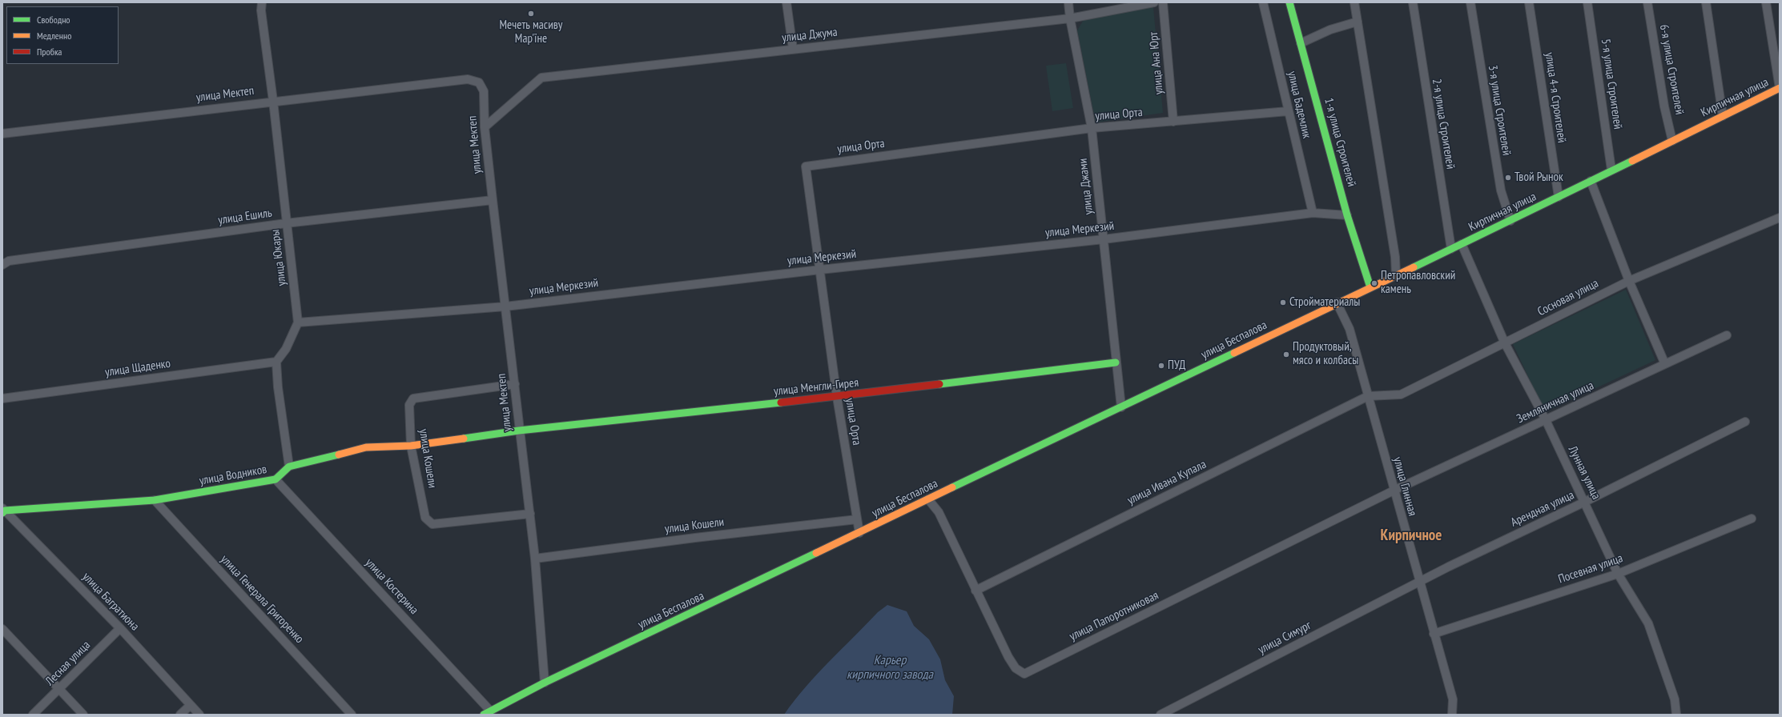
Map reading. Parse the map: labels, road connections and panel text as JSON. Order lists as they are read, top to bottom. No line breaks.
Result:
{"streets":{"main road":["Кирпичная улица","1-я улица Строителей","улица Беспалова","улица Менгли-Гирея","улица Водников"],"street":["улица Джума","улица Ана Юрт","6-я улица Строителей","5-я улица Строителей","улица Мектеп","улица 4-я Строителей","улица Бадемлик","3-я улица Строителей","улица Орта","2-я улица Строителей","улица Джами","улица Ешиль","улица Меркезий","улица Юкары","Сосновая улица","улица Щаденко","Земляничная улица","улица Кошели","Лунная улица","улица Ивана Купала","улица Глинная","Арендная улица","Посевная улица","улица Костерина","улица Генерала Григоренко","улица Багратиона","улица Папоротниковая","улица Симург","Лесная улица"]},"crossings":[["улица Джума","улица Мектеп"],["улица Джума","улица Джами"],["улица Ана Юрт","улица Орта"],["6-я улица Строителей","Кирпичная улица"],["5-я улица Строителей","Кирпичная улица"],["улица Мектеп","улица Ешиль"],["улица Мектеп","улица Меркезий"],["улица Мектеп","улица Юкары"],["улица Мектеп","улица Беспалова"],["улица Мектеп","улица Менгли-Гирея"],["улица Мектеп","улица Кошели"],["улица Мектеп","улица Водников"],["улица 4-я Строителей","Кирпичная улица"],["Кирпичная улица","3-я улица Строителей"],["Кирпичная улица","2-я улица Строителей"],["Кирпичная улица","1-я улица Строителей"],["Кирпичная улица","улица Беспалова"],["Кирпичная улица","Лунная улица"],["Кирпичная улица","улица Глинная"],["улица Бадемлик","улица Орта"],["улица Бадемлик","улица Меркезий"],["улица Орта","улица Джами"],["улица Орта","улица Меркезий"],["улица Орта","улица Беспалова"],["улица Орта","улица Менгли-Гирея"],["улица Орта","улица Кошели"],["1-я улица Строителей","улица Меркезий"],["улица Джами","улица Меркезий"],["улица Джами","улица Беспалова"],["улица Джами","улица Менгли-Гирея"],["улица Ешиль","улица Юкары"],["улица Меркезий","улица Юкары"],["Сосновая улица","Лунная улица"],["Сосновая улица","улица Ивана Купала"],["Сосновая улица","улица Глинная"],["улица Беспалова","улица Глинная"],["улица Беспалова","улица Костерина"],["улица Беспалова","улица Папоротниковая"],["улица Менгли-Гирея","улица Водников"],["Земляничная улица","Лунная улица"],["Земляничная улица","улица Глинная"],["Земляничная улица","улица Папоротниковая"],["улица Кошели","улица Водников"],["Лунная улица","Арендная улица"],["Лунная улица","Посевная улица"],["улица Водников","улица Костерина"],["улица Водников","улица Генерала Григоренко"],["улица Водников","улица Багратиона"],["улица Ивана Купала","улица Глинная"],["улица Ивана Купала","улица Папоротниковая"],["улица Глинная","Арендная улица"],["улица Глинная","Посевная улица"],["улица Глинная","улица Папоротниковая"],["улица Глинная","улица Симург"],["Арендная улица","улица Симург"],["улица Багратиона","Лесная улица"]],"districts":["Кирпичное"],"water":["Карьер кирпичного завода"],"places":["Мечеть масиву Мар'їне","Твой Рынок","Петропавловский камень","Стройматериалы","Продуктовый, мясо и колбасы","ПУД"],"legend":["Свободно","Медленно","Пробка"]}
